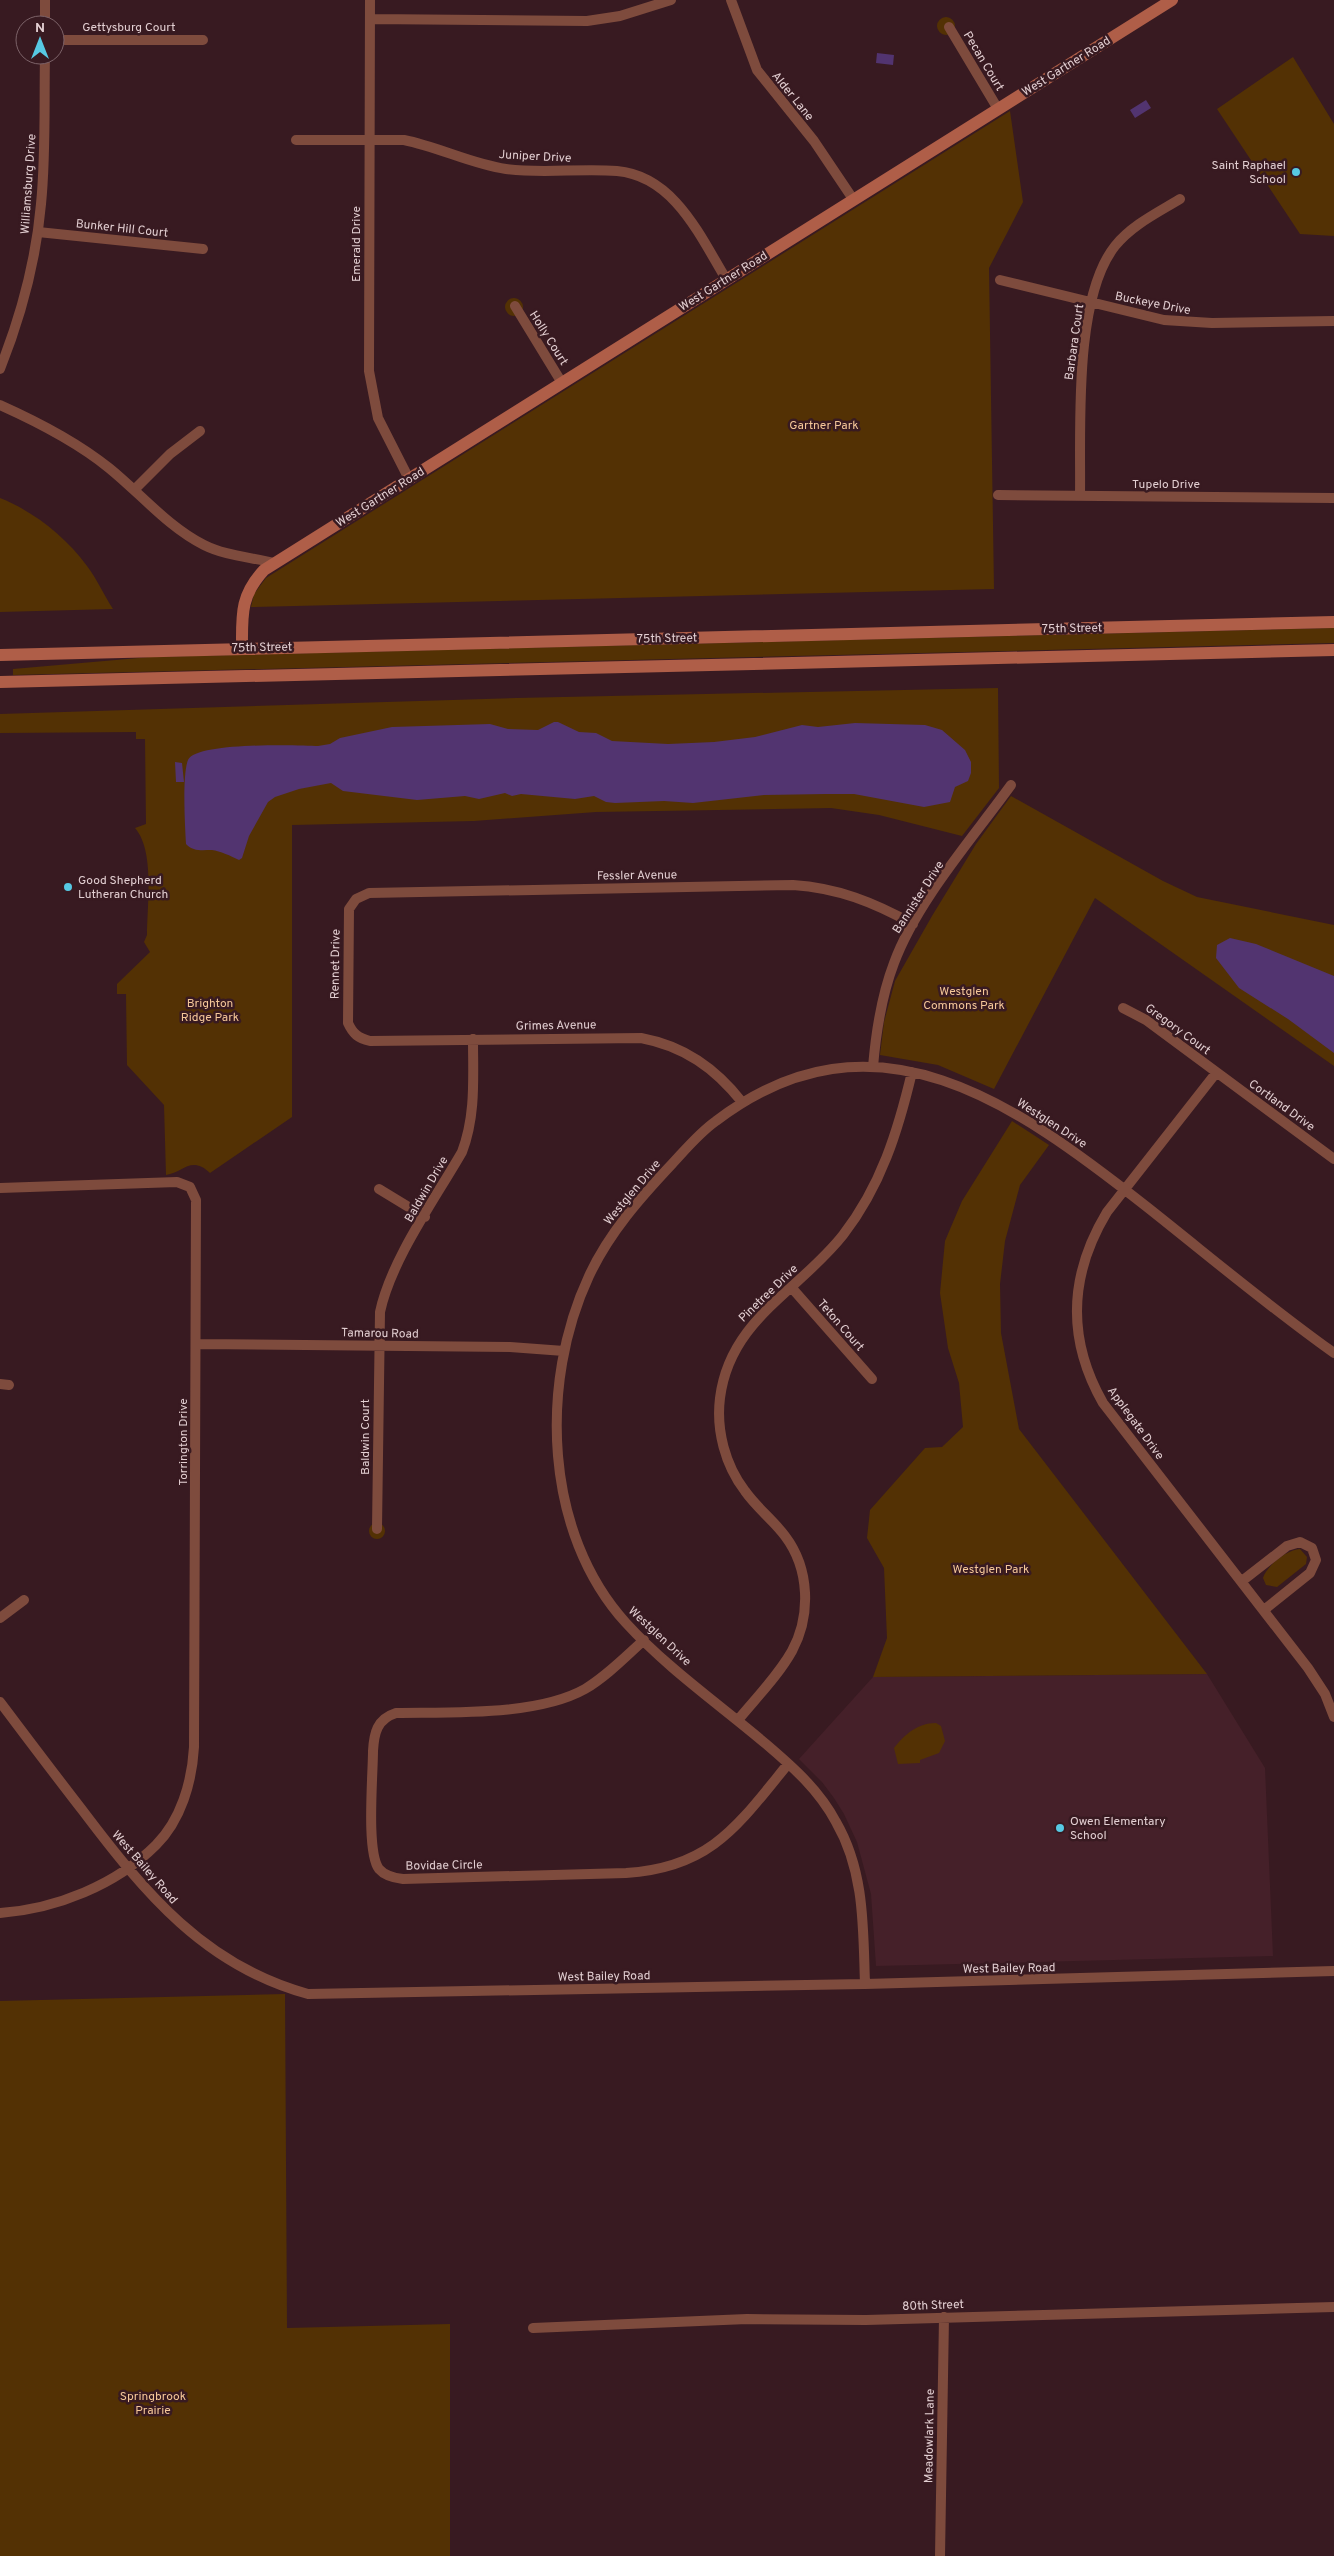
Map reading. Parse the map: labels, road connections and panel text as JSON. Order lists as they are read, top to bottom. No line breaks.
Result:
{"streets":{"main road":["West Gartner Road","75th Street"],"street":["Gettysburg Court","Pecan Court","Alder Lane","Juniper Drive","Williamsburg Drive","Bunker Hill Court","Emerald Drive","Buckeye Drive","Holly Court","Barbara Court","Tupelo Drive","Fessler Avenue","Bannister Drive","Rennet Drive","Grimes Avenue","Gregory Court","Cortland Drive","Westglen Drive","Baldwin Drive","Pinetree Drive","Teton Court","Tamarou Road","Applegate Drive","Baldwin Court","Torrington Drive","Bovidae Circle","West Bailey Road","80th Street","Meadowlark Lane"]},"crossings":[["Pecan Court","West Gartner Road"],["West Gartner Road","Alder Lane"],["West Gartner Road","Juniper Drive"],["West Gartner Road","Emerald Drive"],["West Gartner Road","Holly Court"],["West Gartner Road","75th Street"],["Juniper Drive","Emerald Drive"],["Williamsburg Drive","Bunker Hill Court"],["Buckeye Drive","Barbara Court"],["Barbara Court","Tupelo Drive"],["Fessler Avenue","Bannister Drive"],["Fessler Avenue","Rennet Drive"],["Bannister Drive","Westglen Drive"],["Rennet Drive","Grimes Avenue"],["Grimes Avenue","Westglen Drive"],["Grimes Avenue","Baldwin Drive"],["Gregory Court","Cortland Drive"],["Gregory Court","Applegate Drive"],["Cortland Drive","Applegate Drive"],["Westglen Drive","Pinetree Drive"],["Westglen Drive","Tamarou Road"],["Westglen Drive","Applegate Drive"],["Westglen Drive","Bovidae Circle"],["Westglen Drive","West Bailey Road"],["Baldwin Drive","Tamarou Road"],["Baldwin Drive","Baldwin Court"],["Pinetree Drive","Teton Court"],["Tamarou Road","Baldwin Court"],["Tamarou Road","Torrington Drive"],["Torrington Drive","West Bailey Road"],["80th Street","Meadowlark Lane"]],"parks":["Gartner Park","Westglen Commons Park","Brighton Ridge Park","Westglen Park","Springbrook Prairie"],"places":["Saint Raphael School","Good Shepherd Lutheran Church","Owen Elementary School"],"north":"top"}
